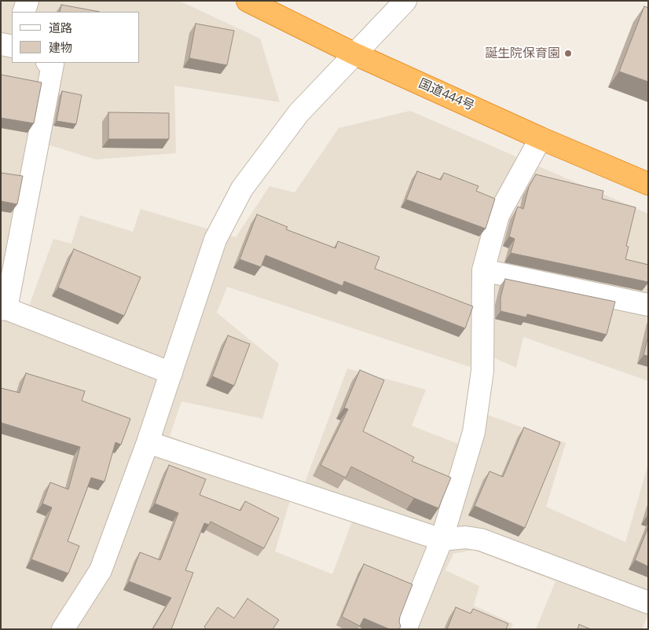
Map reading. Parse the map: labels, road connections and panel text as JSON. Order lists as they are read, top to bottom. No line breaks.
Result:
{"streets":{"highway":["国道444号"]},"places":["誕生院保育園"],"legend":["道路","建物"]}
